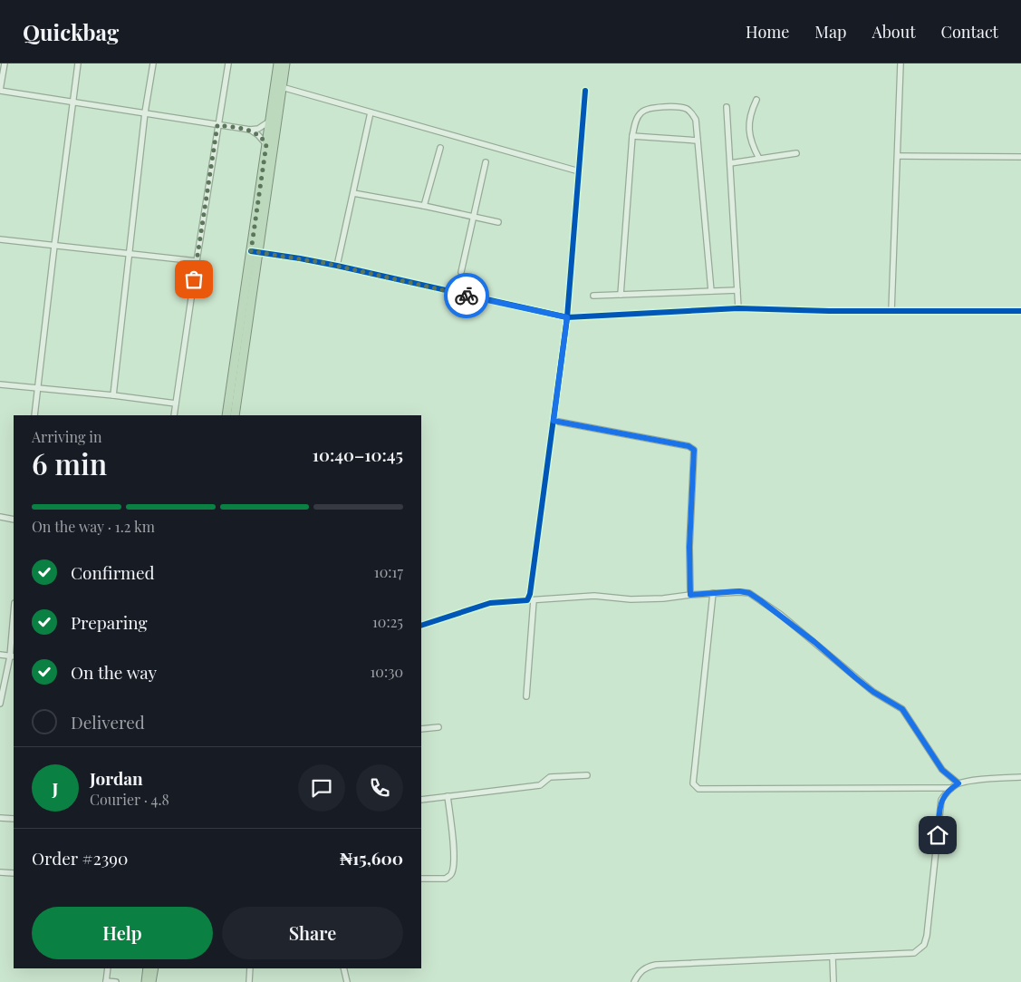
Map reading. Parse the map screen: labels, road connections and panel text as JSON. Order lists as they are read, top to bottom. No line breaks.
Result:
{"page":{"header":"Quickbag","nav":["Home","Map","About","Contact"],"heading":["6 min","Arriving in","10:40–10:45"],"panel":["Jordan","Courier · 4.8","Order #2390","₦15,600"],"bar":"On the way · 1.2 km","list":[["Confirmed","10:17"],["Preparing","10:25"],["On the way","10:30"],"Delivered"],"round":"J","buttons":["Help","Share"]}}
